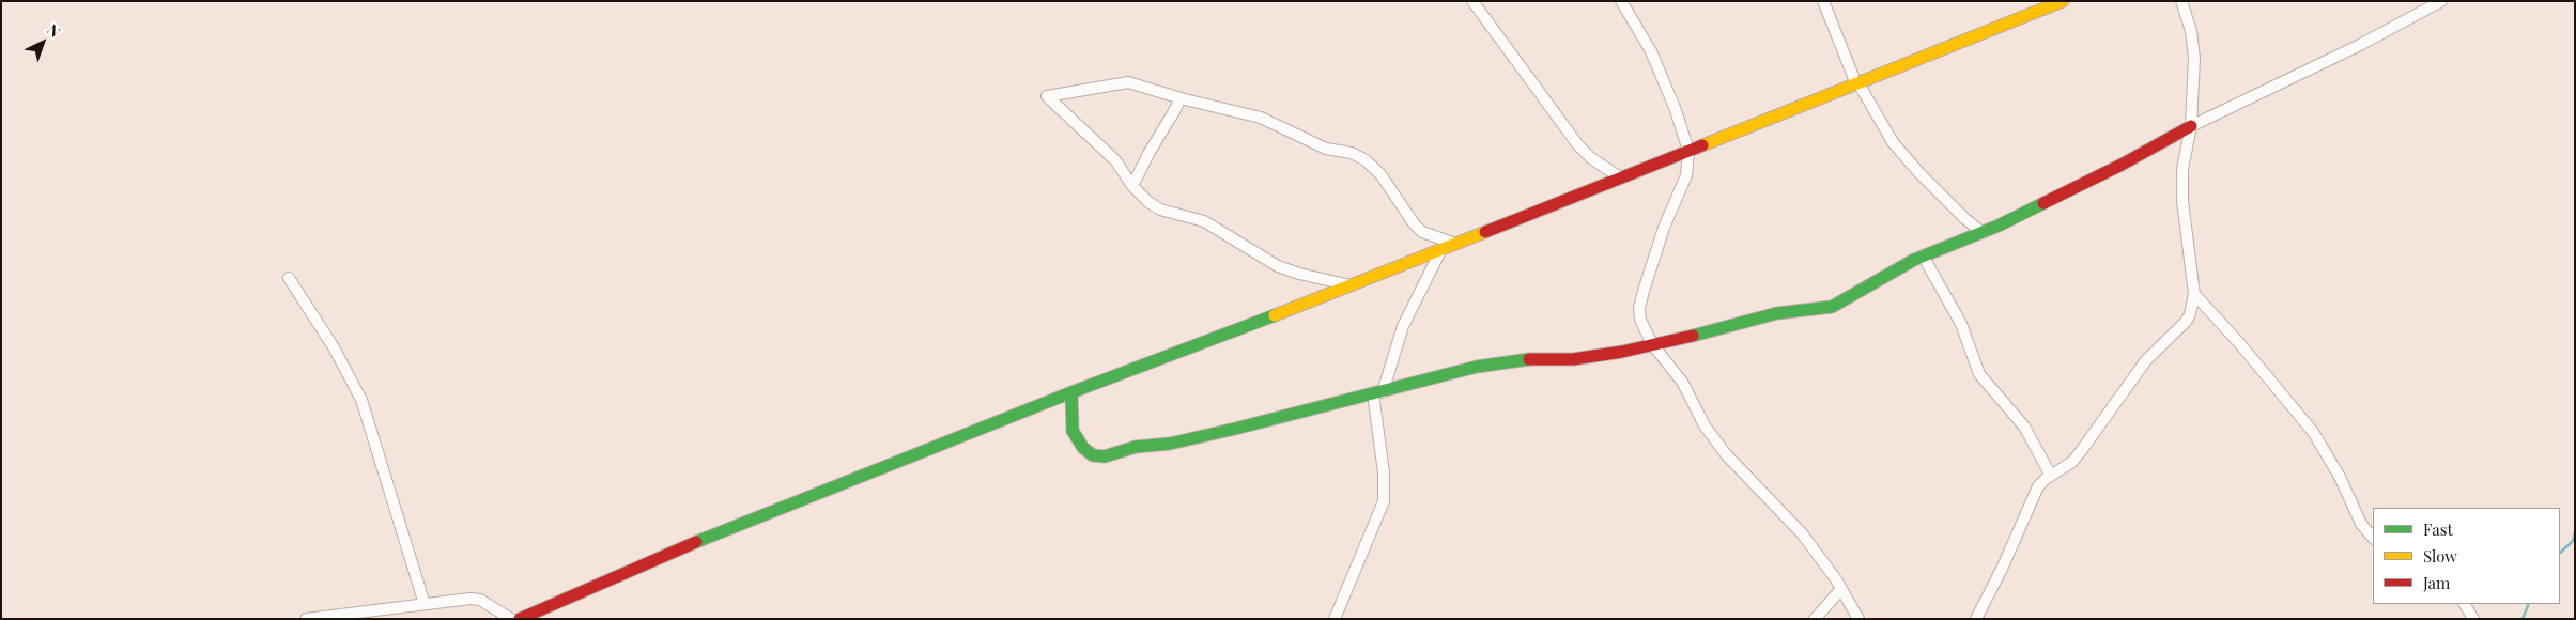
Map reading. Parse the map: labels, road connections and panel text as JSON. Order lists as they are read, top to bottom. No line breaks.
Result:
{"legend":["Fast","Slow","Jam"],"north":"top right"}
